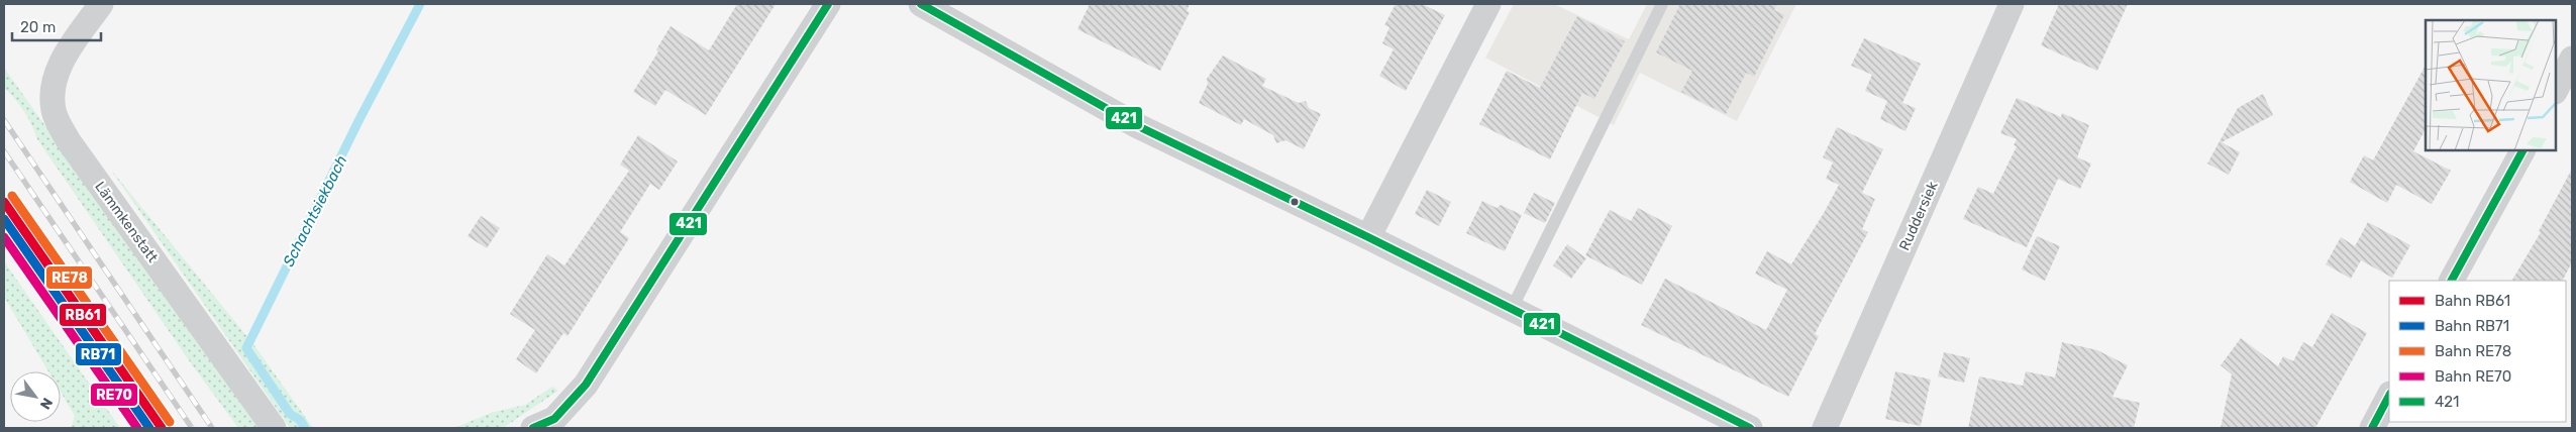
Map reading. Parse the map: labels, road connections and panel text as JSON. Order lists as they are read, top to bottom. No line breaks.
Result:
{"streets":{"street":["Ruddersiek","Lämmkenstatt"]},"water":["Schachtsiekbach"],"lines":["transit line 421","rail line RE78","rail line RB61","rail line RB71","rail line RE70"],"legend":["Bahn RB61","Bahn RB71","Bahn RE78","Bahn RE70","421"],"scale_bar":"20 m","north":"bottom right"}
